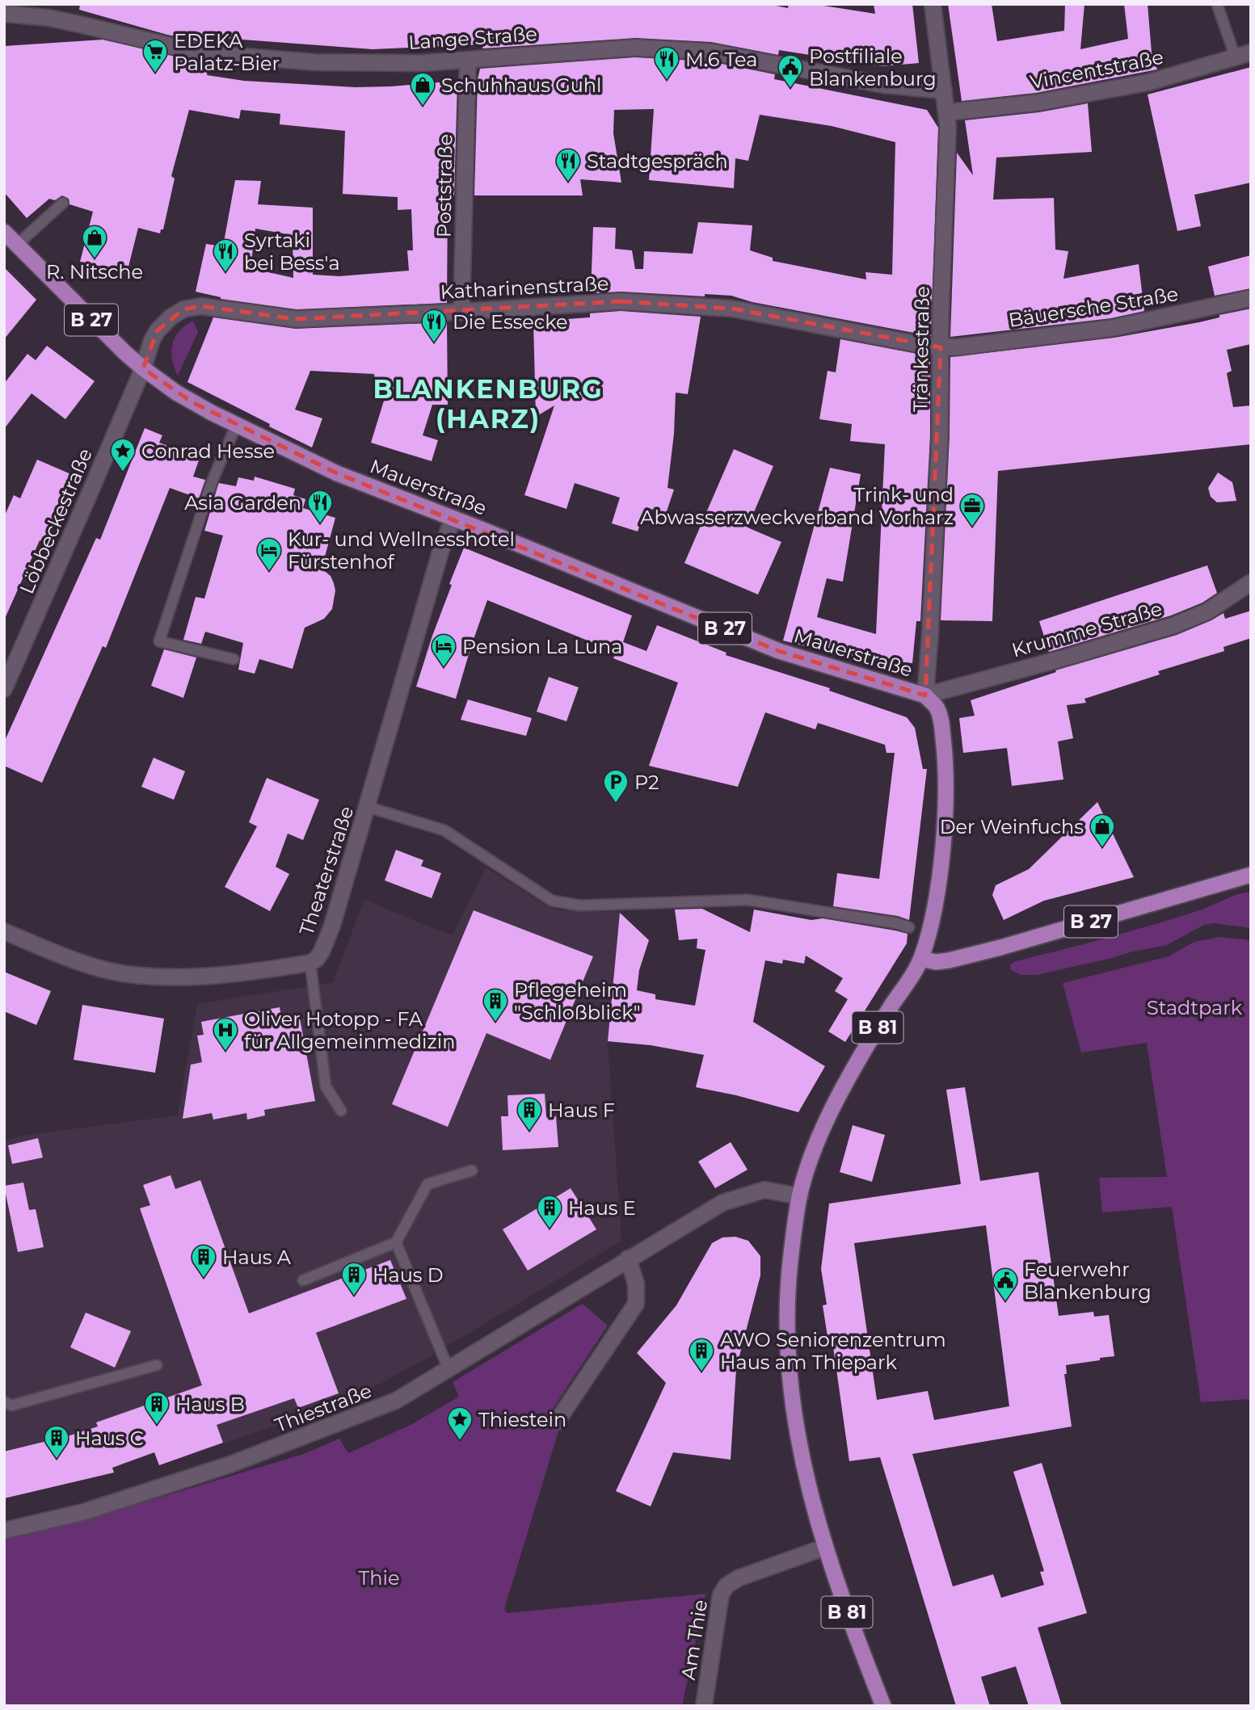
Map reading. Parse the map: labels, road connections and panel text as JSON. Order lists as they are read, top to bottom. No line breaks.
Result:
{"streets":{"main road":["B 27","Mauerstraße","B 81"],"street":["Lange Straße","Vincentstraße","Poststraße","Katharinenstraße","Bäuersche Straße","Tränkestraße","Löbbeckestraße","Krumme Straße","Theaterstraße","Thiestraße","Am Thie"]},"crossings":[["Lange Straße","Poststraße"],["Lange Straße","Tränkestraße"],["Vincentstraße","Tränkestraße"],["Poststraße","Katharinenstraße"],["Katharinenstraße","Bäuersche Straße"],["Katharinenstraße","Tränkestraße"],["Katharinenstraße","Mauerstraße"],["Katharinenstraße","Löbbeckestraße"],["Bäuersche Straße","Tränkestraße"],["B 27","B 81"],["Tränkestraße","Mauerstraße"],["Tränkestraße","Krumme Straße"],["Mauerstraße","Löbbeckestraße"],["Mauerstraße","Krumme Straße"],["Mauerstraße","Theaterstraße"],["B 81","Thiestraße"],["B 81","Am Thie"]],"districts":["BLANKENBURG (HARZ)"],"parks":["Stadtpark","Thie"],"places":{"supermarket":["EDEKA Palatz-Bier"],"restaurant":["M.6 Tea","Stadtgespräch","Syrtaki bei Bess'a","Die Essecke","Asia Garden"],"public building":["Postfiliale Blankenburg","Feuerwehr Blankenburg"],"shop":["Schuhhaus Guhl","R. Nitsche","Der Weinfuchs"],"place":["Conrad Hesse","Thiestein"],"office":["Trink- und Abwasserzweckverband Vorharz"],"hotel":["Kur- und Wellnesshotel Fürstenhof","Pension La Luna"],"parking":["P2"],"building":["Pflegeheim \"Schloßblick\"","Haus F","Haus E","Haus A","Haus D","AWO Seniorenzentrum Haus am Thiepark","Haus B","Haus C"],"hospital":["Oliver Hotopp - FA für Allgemeinmedizin"]}}
